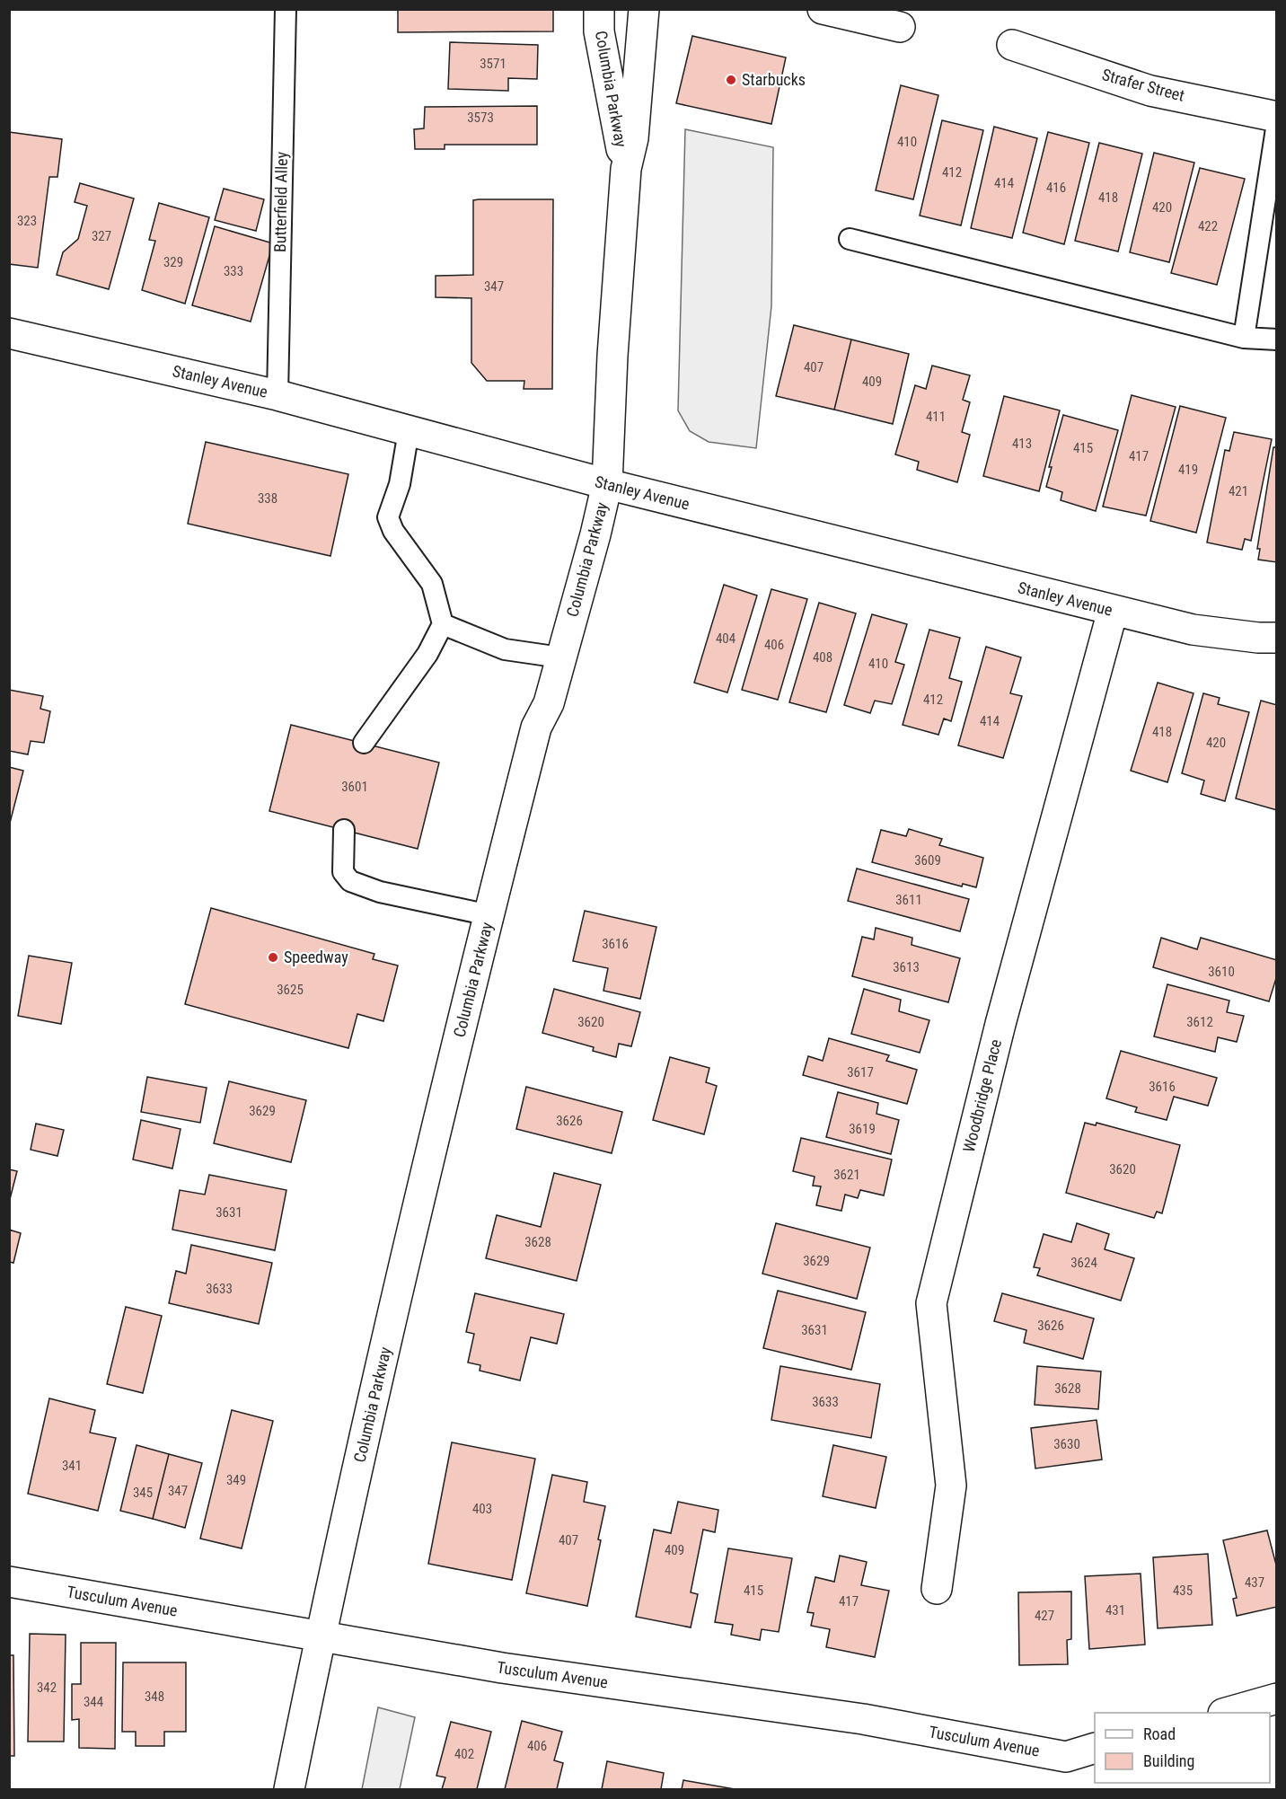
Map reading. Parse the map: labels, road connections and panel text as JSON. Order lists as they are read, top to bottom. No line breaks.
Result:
{"streets":{"main road":["Strafer Street","Columbia Parkway","Stanley Avenue","Woodbridge Place","Tusculum Avenue"],"lane":["Butterfield Alley"]},"crossings":[["Columbia Parkway","Stanley Avenue"],["Columbia Parkway","Tusculum Avenue"],["Butterfield Alley","Stanley Avenue"],["Stanley Avenue","Woodbridge Place"]],"places":["Starbucks","Speedway"],"house_numbers":["3571","3573","410","412","414","416","418","420","323","422","327","329","333","347","407","409","411","413","415","417","419","421","338","404","406","408","410","412","414","418","420","3601","3609","3611","3616","3613","3610","3625","3620","3612","3617","3616","3629","3626","3619","3620","3621","3631","3628","3629","3624","3633","3626","3631","3628","3633","3630","341","349","347","345","403","407","409","437","415","435","417","431","427","342","348","344","406","402"],"legend":["Road","Building"]}
